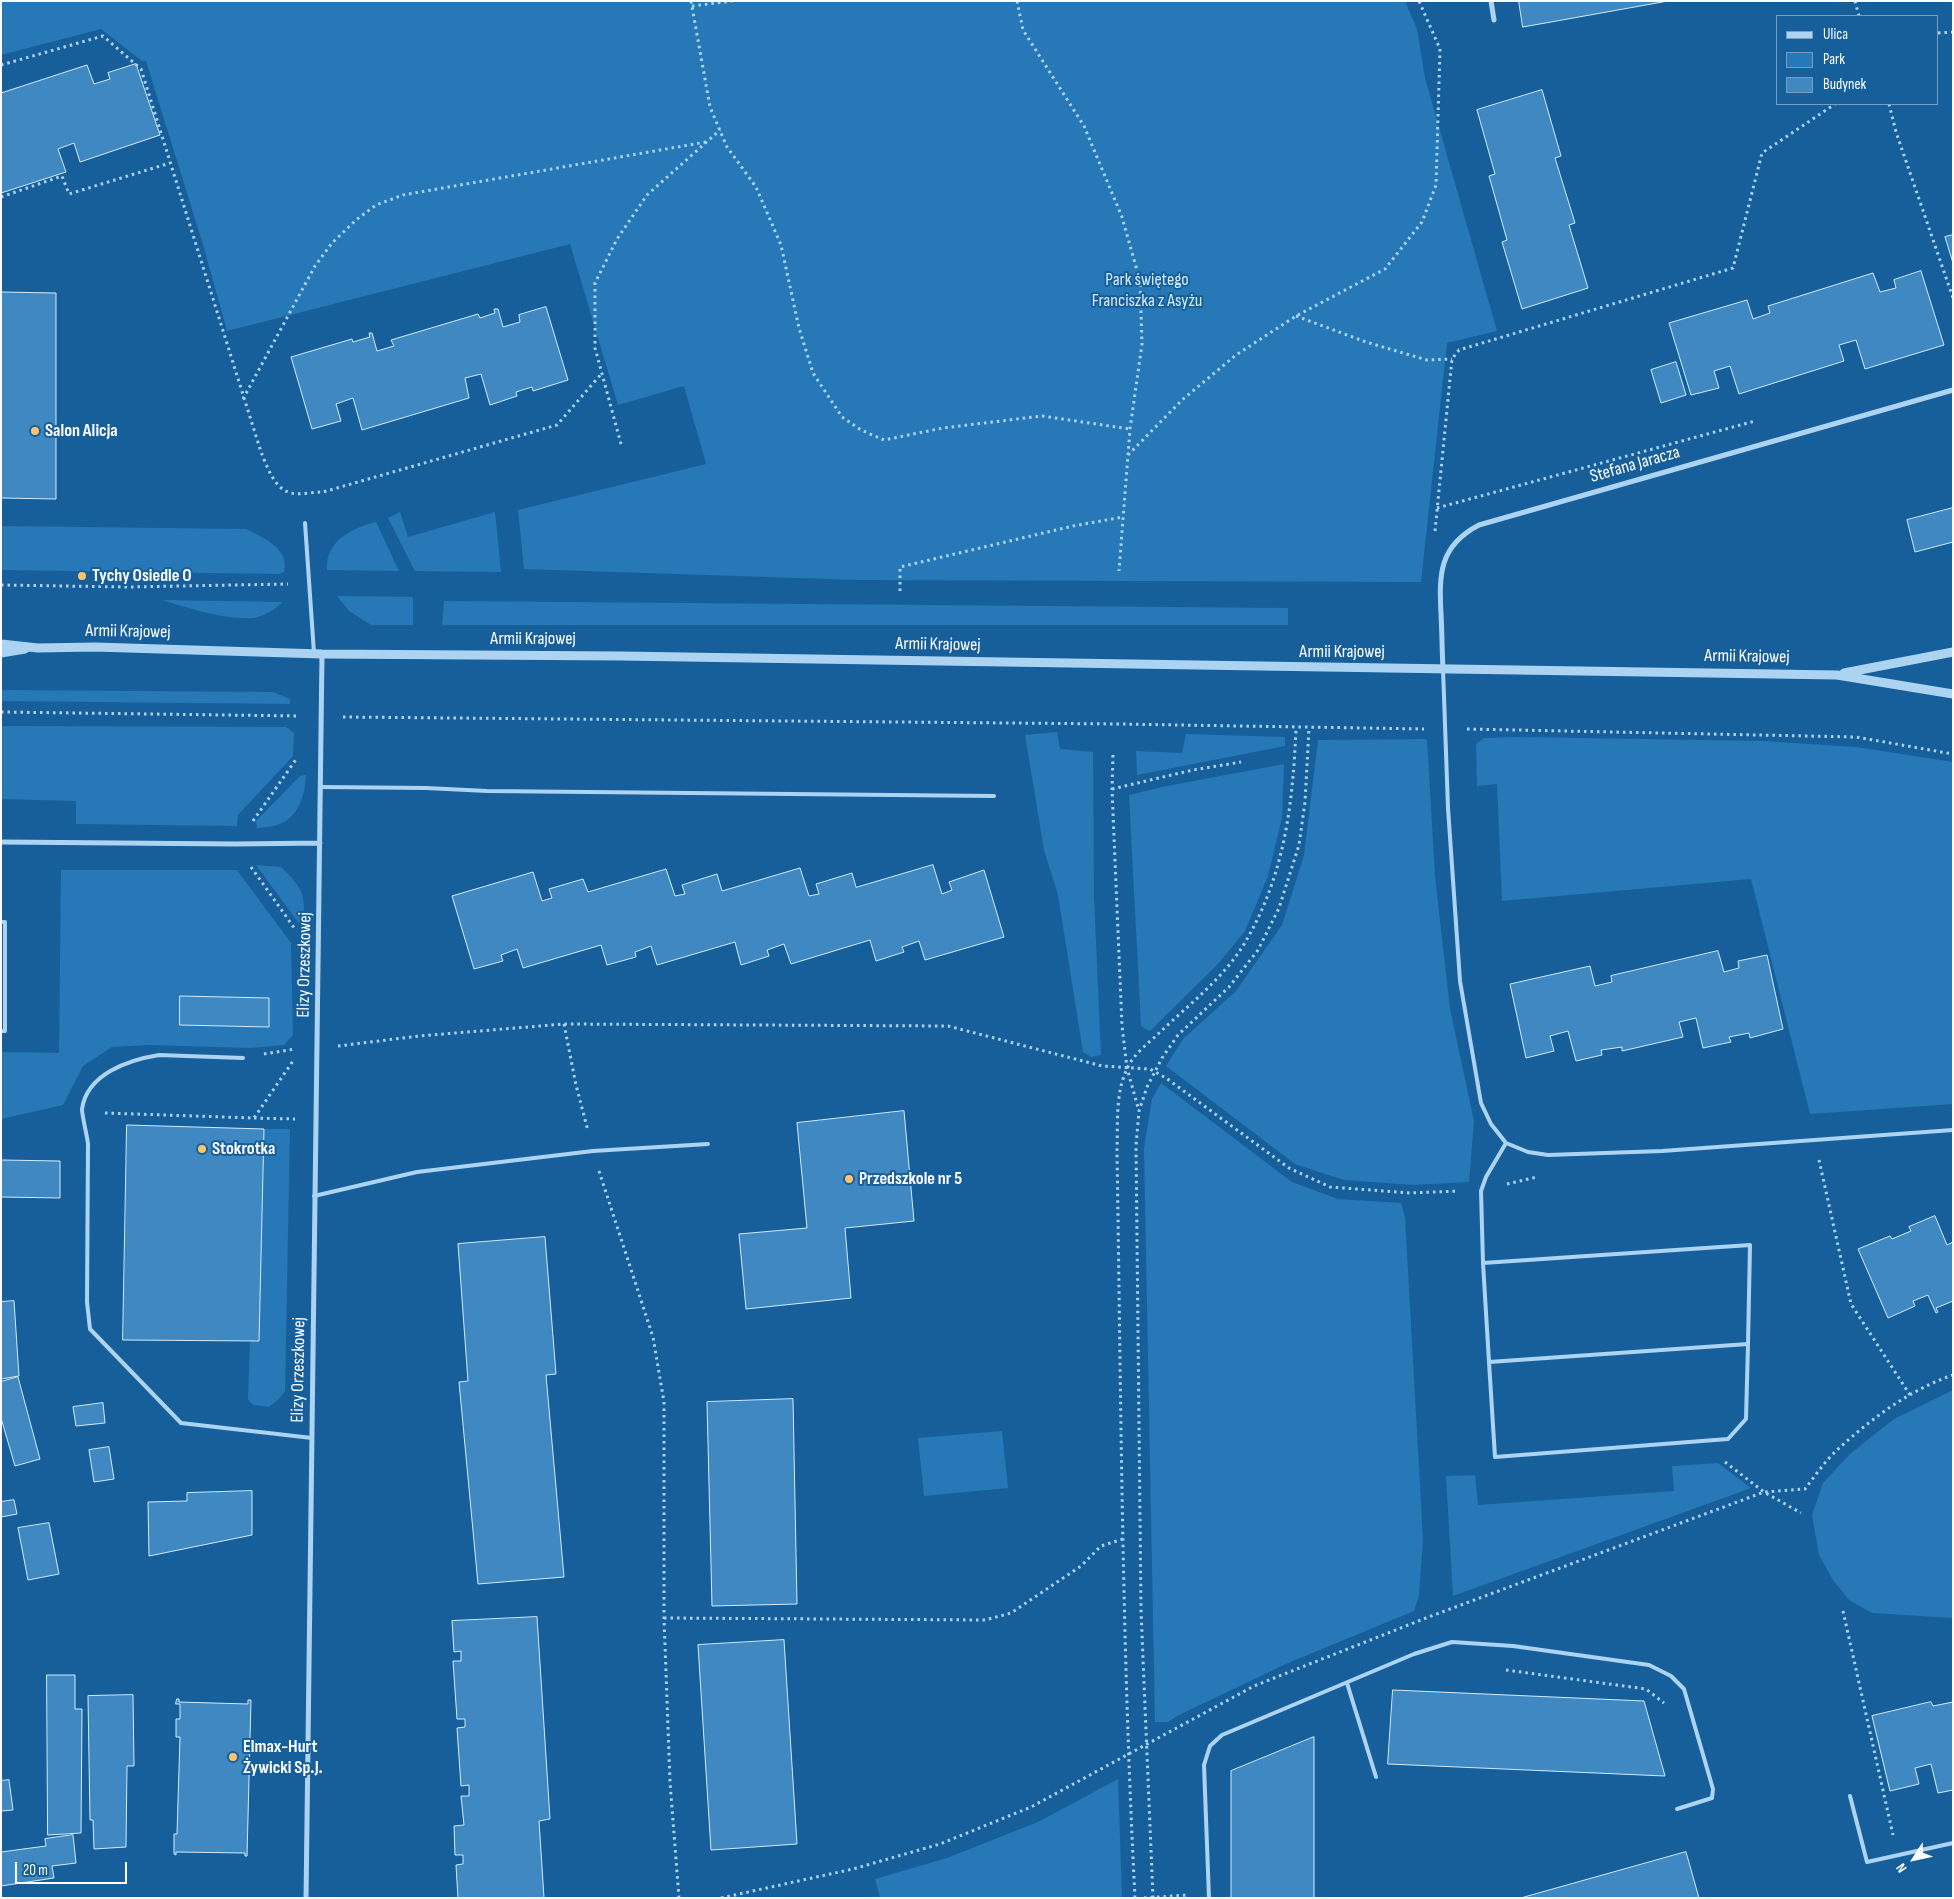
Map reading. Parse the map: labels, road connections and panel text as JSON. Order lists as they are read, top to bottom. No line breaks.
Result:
{"streets":{"street":["Stefana Jaracza","Armii Krajowej","Elizy Orzeszkowej"]},"crossings":[["Stefana Jaracza","Armii Krajowej"],["Armii Krajowej","Elizy Orzeszkowej"]],"parks":["Park świętego Franciszka z Asyżu"],"places":["Salon Alicja","Tychy Osiedle O","Stokrotka","Przedszkole nr 5","Elmax-Hurt Żywicki Sp.J."],"legend":["Ulica","Park","Budynek"],"scale_bar":"20 m","north":"bottom left"}
